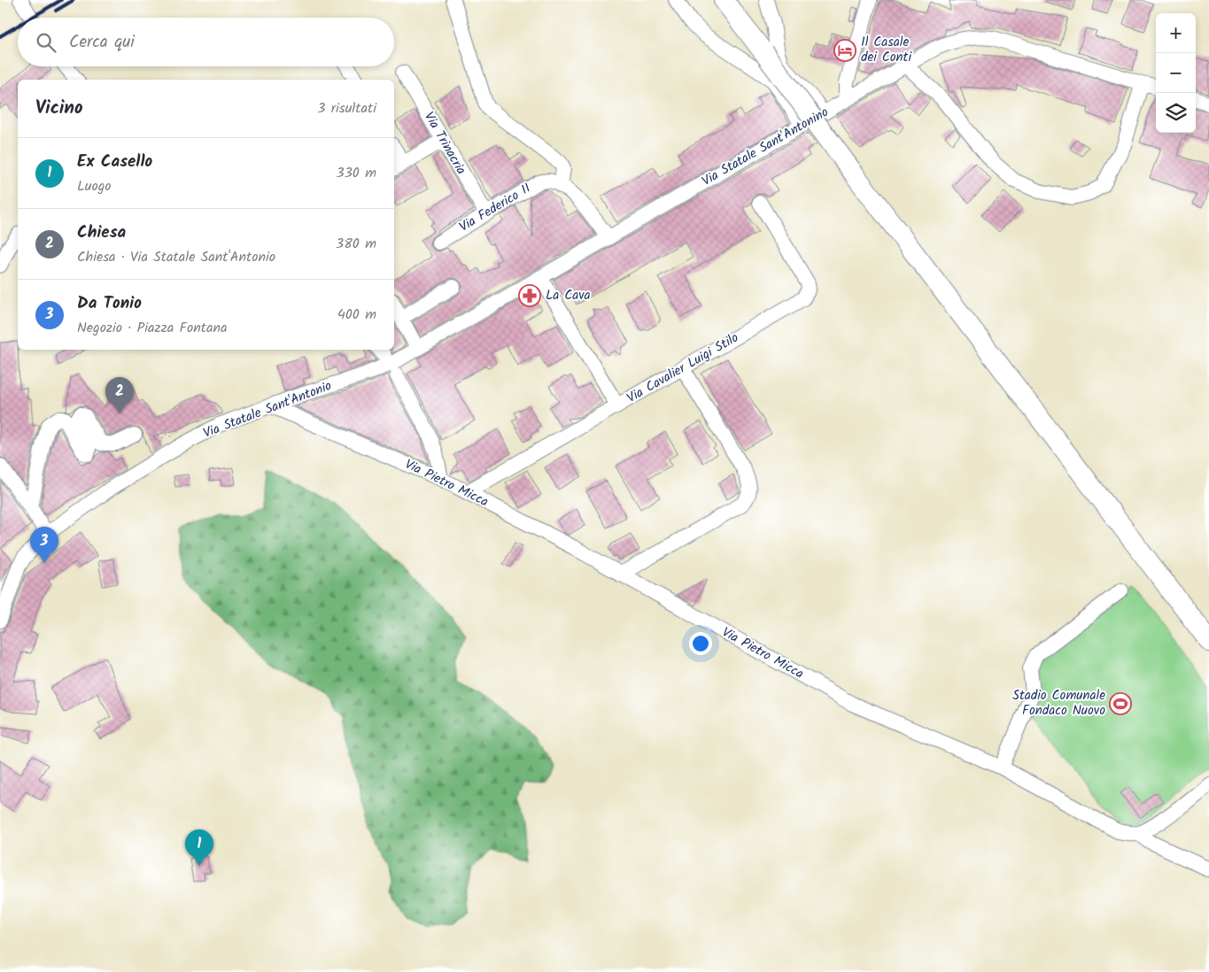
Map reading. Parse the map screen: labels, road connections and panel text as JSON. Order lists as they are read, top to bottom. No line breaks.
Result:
{"streets":{"street":["Via Trinacria","Via Statale Sant'Antonino","Via Federico II","Via Cavalier Luigi Stilo","Via Statale Sant'Antonio","Via Pietro Micca"]},"crossings":[["Via Trinacria","Via Federico II"],["Via Statale Sant'Antonino","Via Federico II"],["Via Statale Sant'Antonino","Via Statale Sant'Antonio"],["Via Cavalier Luigi Stilo","Via Pietro Micca"],["Via Statale Sant'Antonio","Via Pietro Micca"]],"places":{"hotel":["Il Casale dei Conti"],"pharmacy":["La Cava"],"sports":["Stadio Comunale Fondaco Nuovo"]},"page":{"map_buttons":["+","−"],"search":"Cerca qui","heading":["Vicino","3 risultati"],"list":[{"mark":"1","name":"Ex Casello","note":"Luogo","value":"330 m"},{"mark":"2","name":"Chiesa","note":"Chiesa · Via Statale Sant'Antonio","value":"380 m"},{"mark":"3","name":"Da Tonio","note":"Negozio · Piazza Fontana","value":"400 m"}],"pins":["2","3","1"]}}
